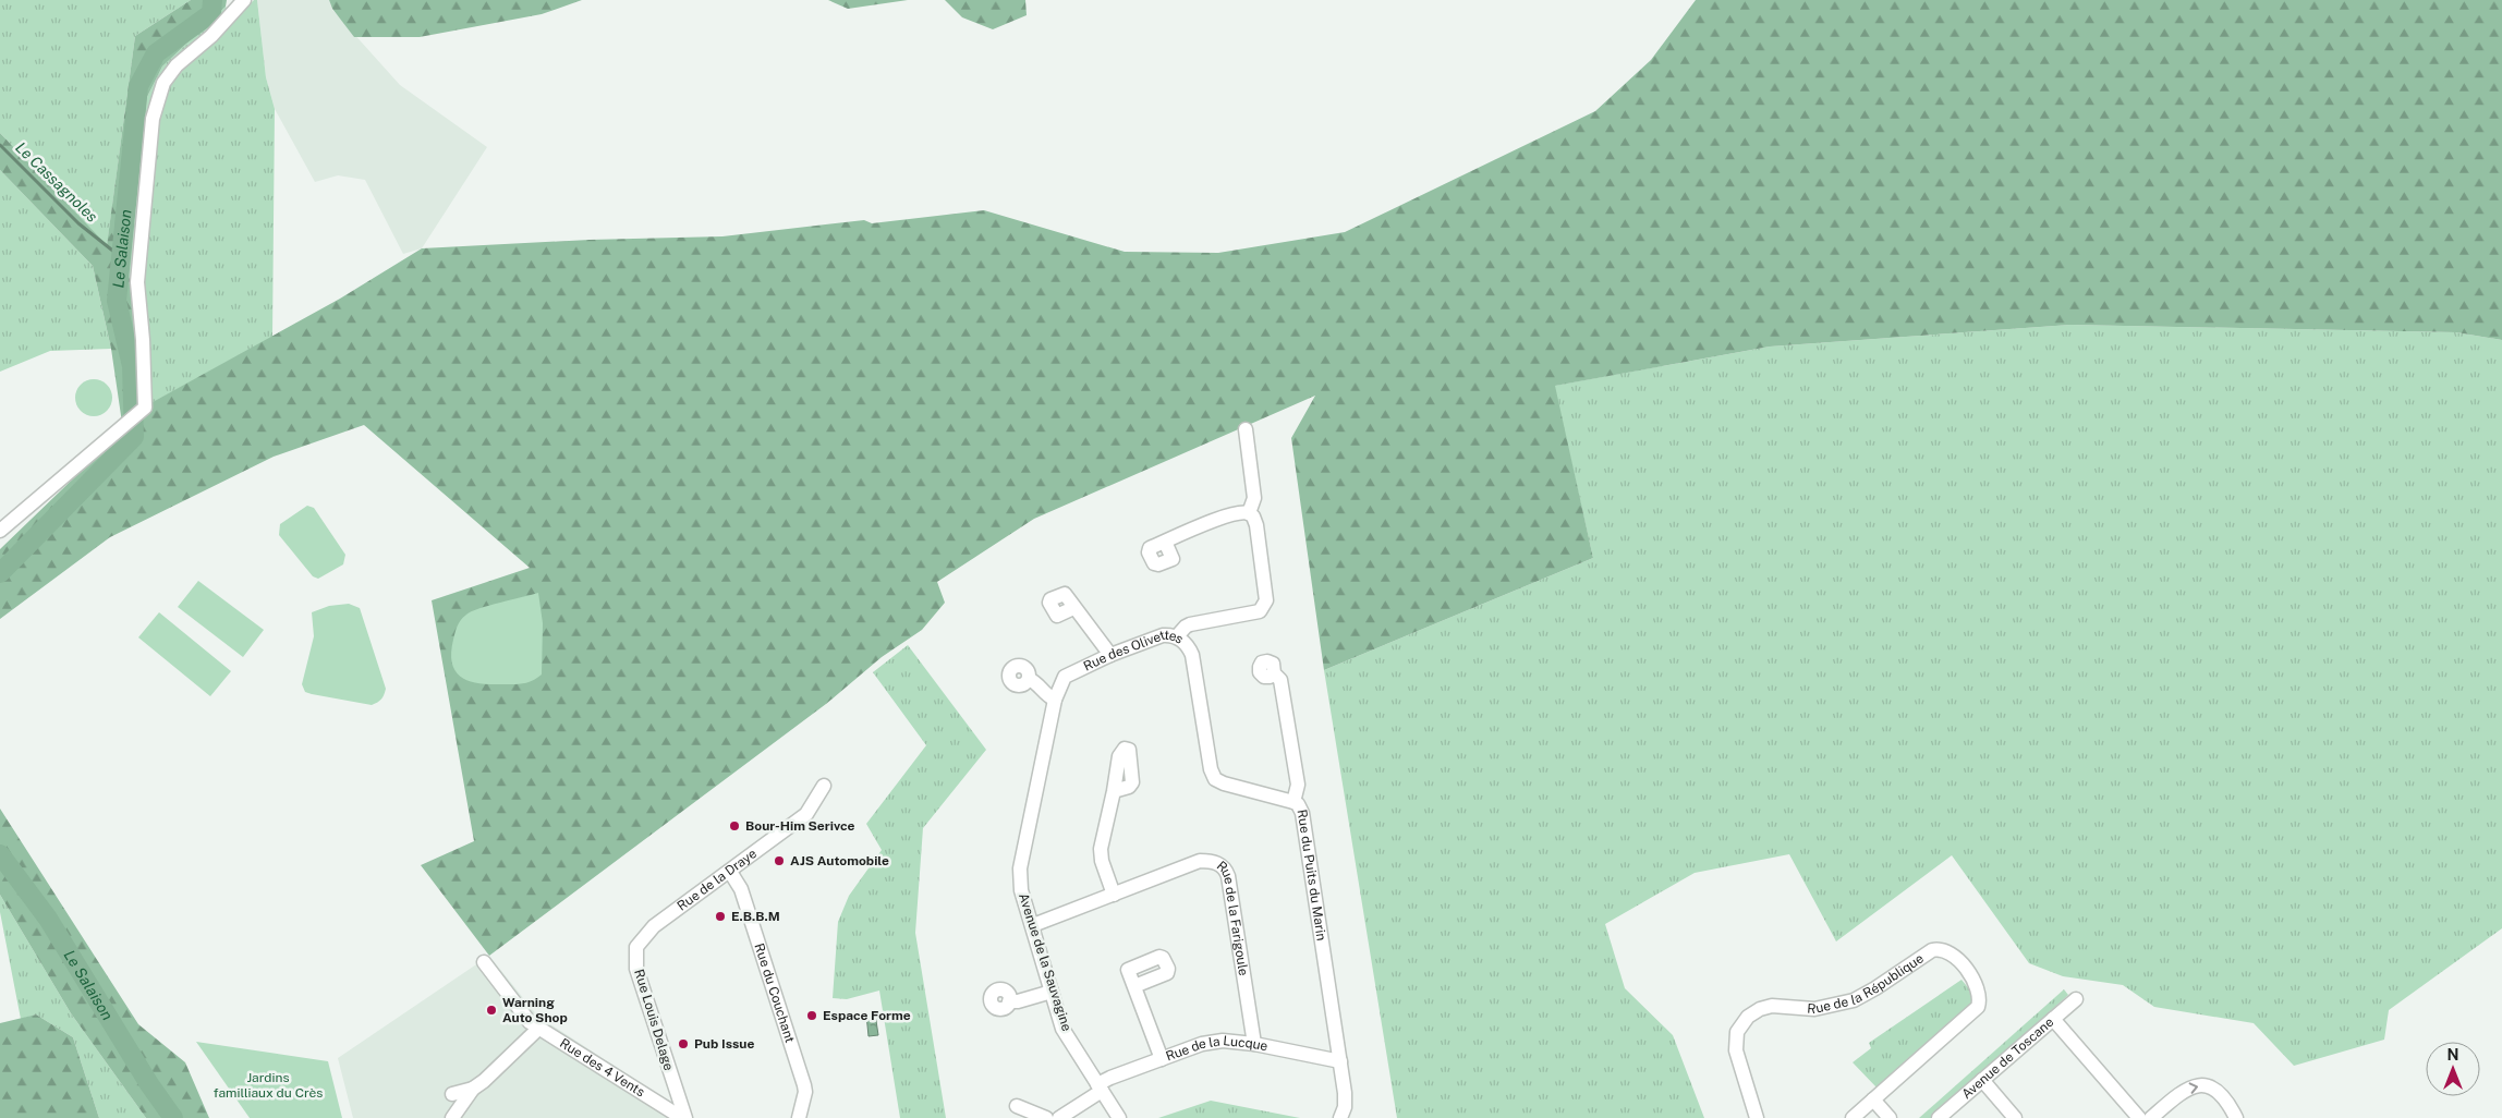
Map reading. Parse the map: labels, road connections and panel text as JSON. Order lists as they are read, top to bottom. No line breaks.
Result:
{"streets":{"street":["Rue des Olivettes","Rue du Puits du Marin","Rue de la Draye","Rue de la Farigoule","Avenue de la Sauvagine","Rue de la République","Rue du Couchant","Rue Louis Delage","Rue de la Lucque","Avenue de Toscane","Rue des 4 Vents"]},"crossings":[["Rue des Olivettes","Rue du Puits du Marin"],["Rue des Olivettes","Avenue de la Sauvagine"],["Rue du Puits du Marin","Rue de la Lucque"],["Rue de la Draye","Rue du Couchant"],["Rue de la Draye","Rue Louis Delage"],["Rue de la Farigoule","Avenue de la Sauvagine"],["Rue de la Farigoule","Rue de la Lucque"],["Avenue de la Sauvagine","Rue de la Lucque"],["Rue Louis Delage","Rue des 4 Vents"]],"water":["Le Cassagnoles","Le Salaison"],"parks":["Jardins familliaux du Crès"],"places":["Bour-Him Serivce","AJS Automobile","E.B.B.M","Warning Auto Shop","Espace Forme","Pub Issue"],"north":"top"}
